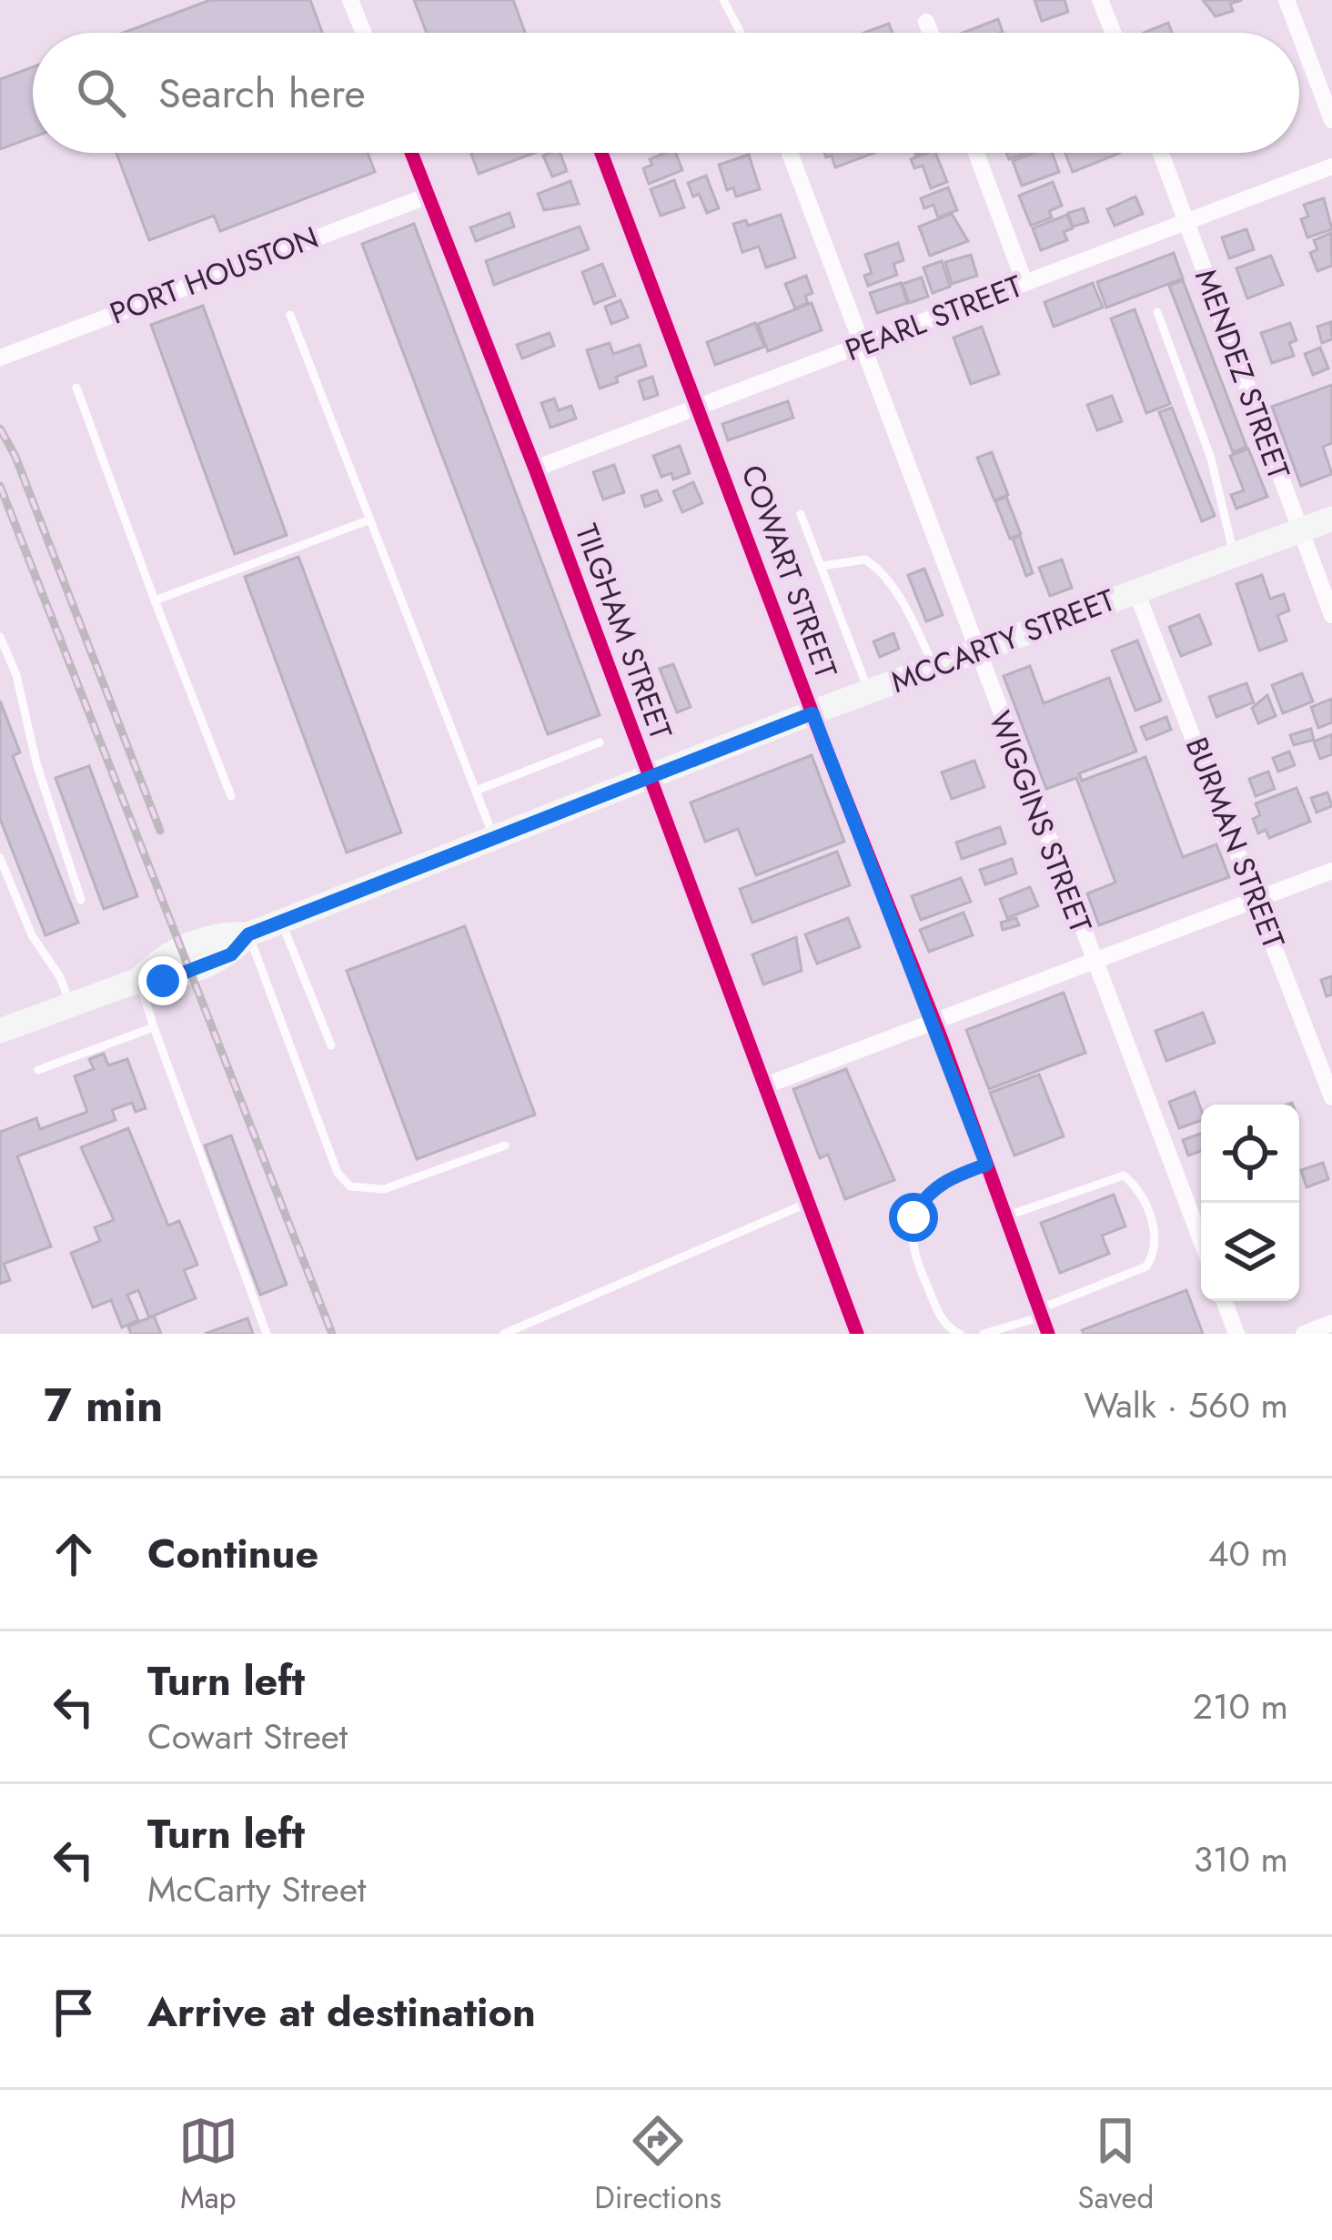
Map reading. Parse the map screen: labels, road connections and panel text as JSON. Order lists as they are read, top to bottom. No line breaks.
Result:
{"streets":{"main road":["MCCARTY STREET"],"street":["PORT HOUSTON","PEARL STREET","MENDEZ STREET","COWART STREET","TILGHAM STREET","WIGGINS STREET","BURMAN STREET"]},"crossings":[["PORT HOUSTON","TILGHAM STREET"],["PEARL STREET","MENDEZ STREET"],["PEARL STREET","COWART STREET"],["PEARL STREET","TILGHAM STREET"],["PEARL STREET","WIGGINS STREET"],["MENDEZ STREET","MCCARTY STREET"],["COWART STREET","MCCARTY STREET"],["TILGHAM STREET","MCCARTY STREET"],["MCCARTY STREET","WIGGINS STREET"],["MCCARTY STREET","BURMAN STREET"]],"page":{"search":"Search here","heading":["7 min","Walk · 560 m"],"list":[["Continue","40 m"],["Turn left","Cowart Street","210 m"],["Turn left","McCarty Street","310 m"],"Arrive at destination"],"nav":["Map","Directions","Saved"]}}
